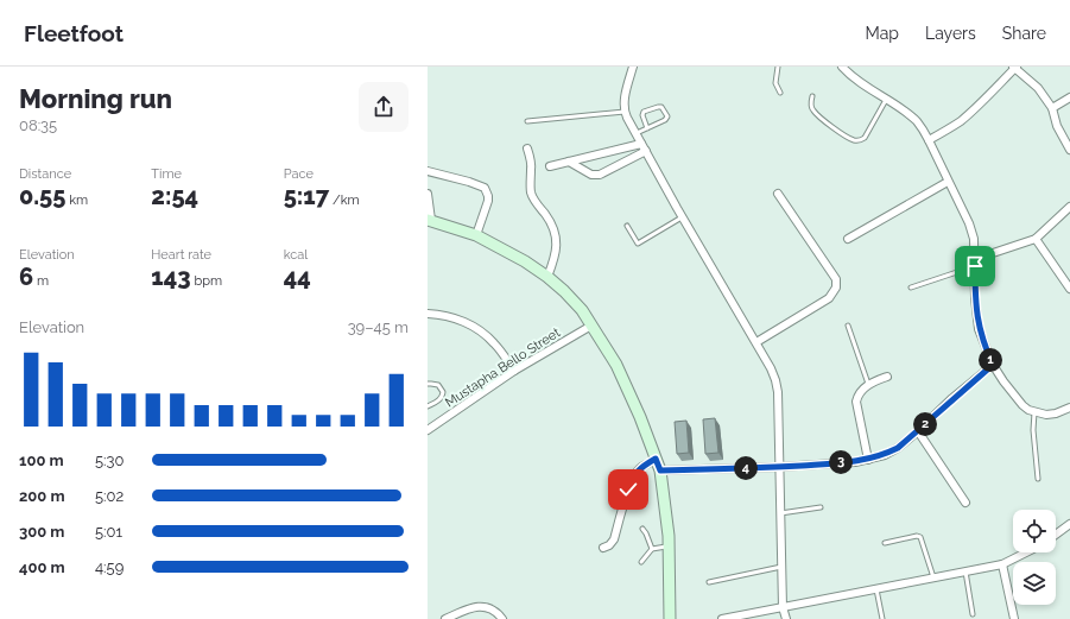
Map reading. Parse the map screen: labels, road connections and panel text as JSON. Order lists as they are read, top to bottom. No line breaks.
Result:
{"streets":{"street":["Mustapha Bello Street"]},"page":{"header":"Fleetfoot","nav":["Map","Layers","Share"],"heading":["Morning run","08:35"],"stats":[["Distance","0.55 km"],["Time","2:54"],["Pace","5:17 /km"],["Elevation","6 m"],["Heart rate","143 bpm"],["kcal","44"]],"chart":["Elevation","39–45 m"],"pins":["1","2","3","4"],"list":[{"name":"100 m","note":"5:30"},{"name":"200 m","note":"5:02"},{"name":"300 m","note":"5:01"},{"name":"400 m","note":"4:59"}]}}
